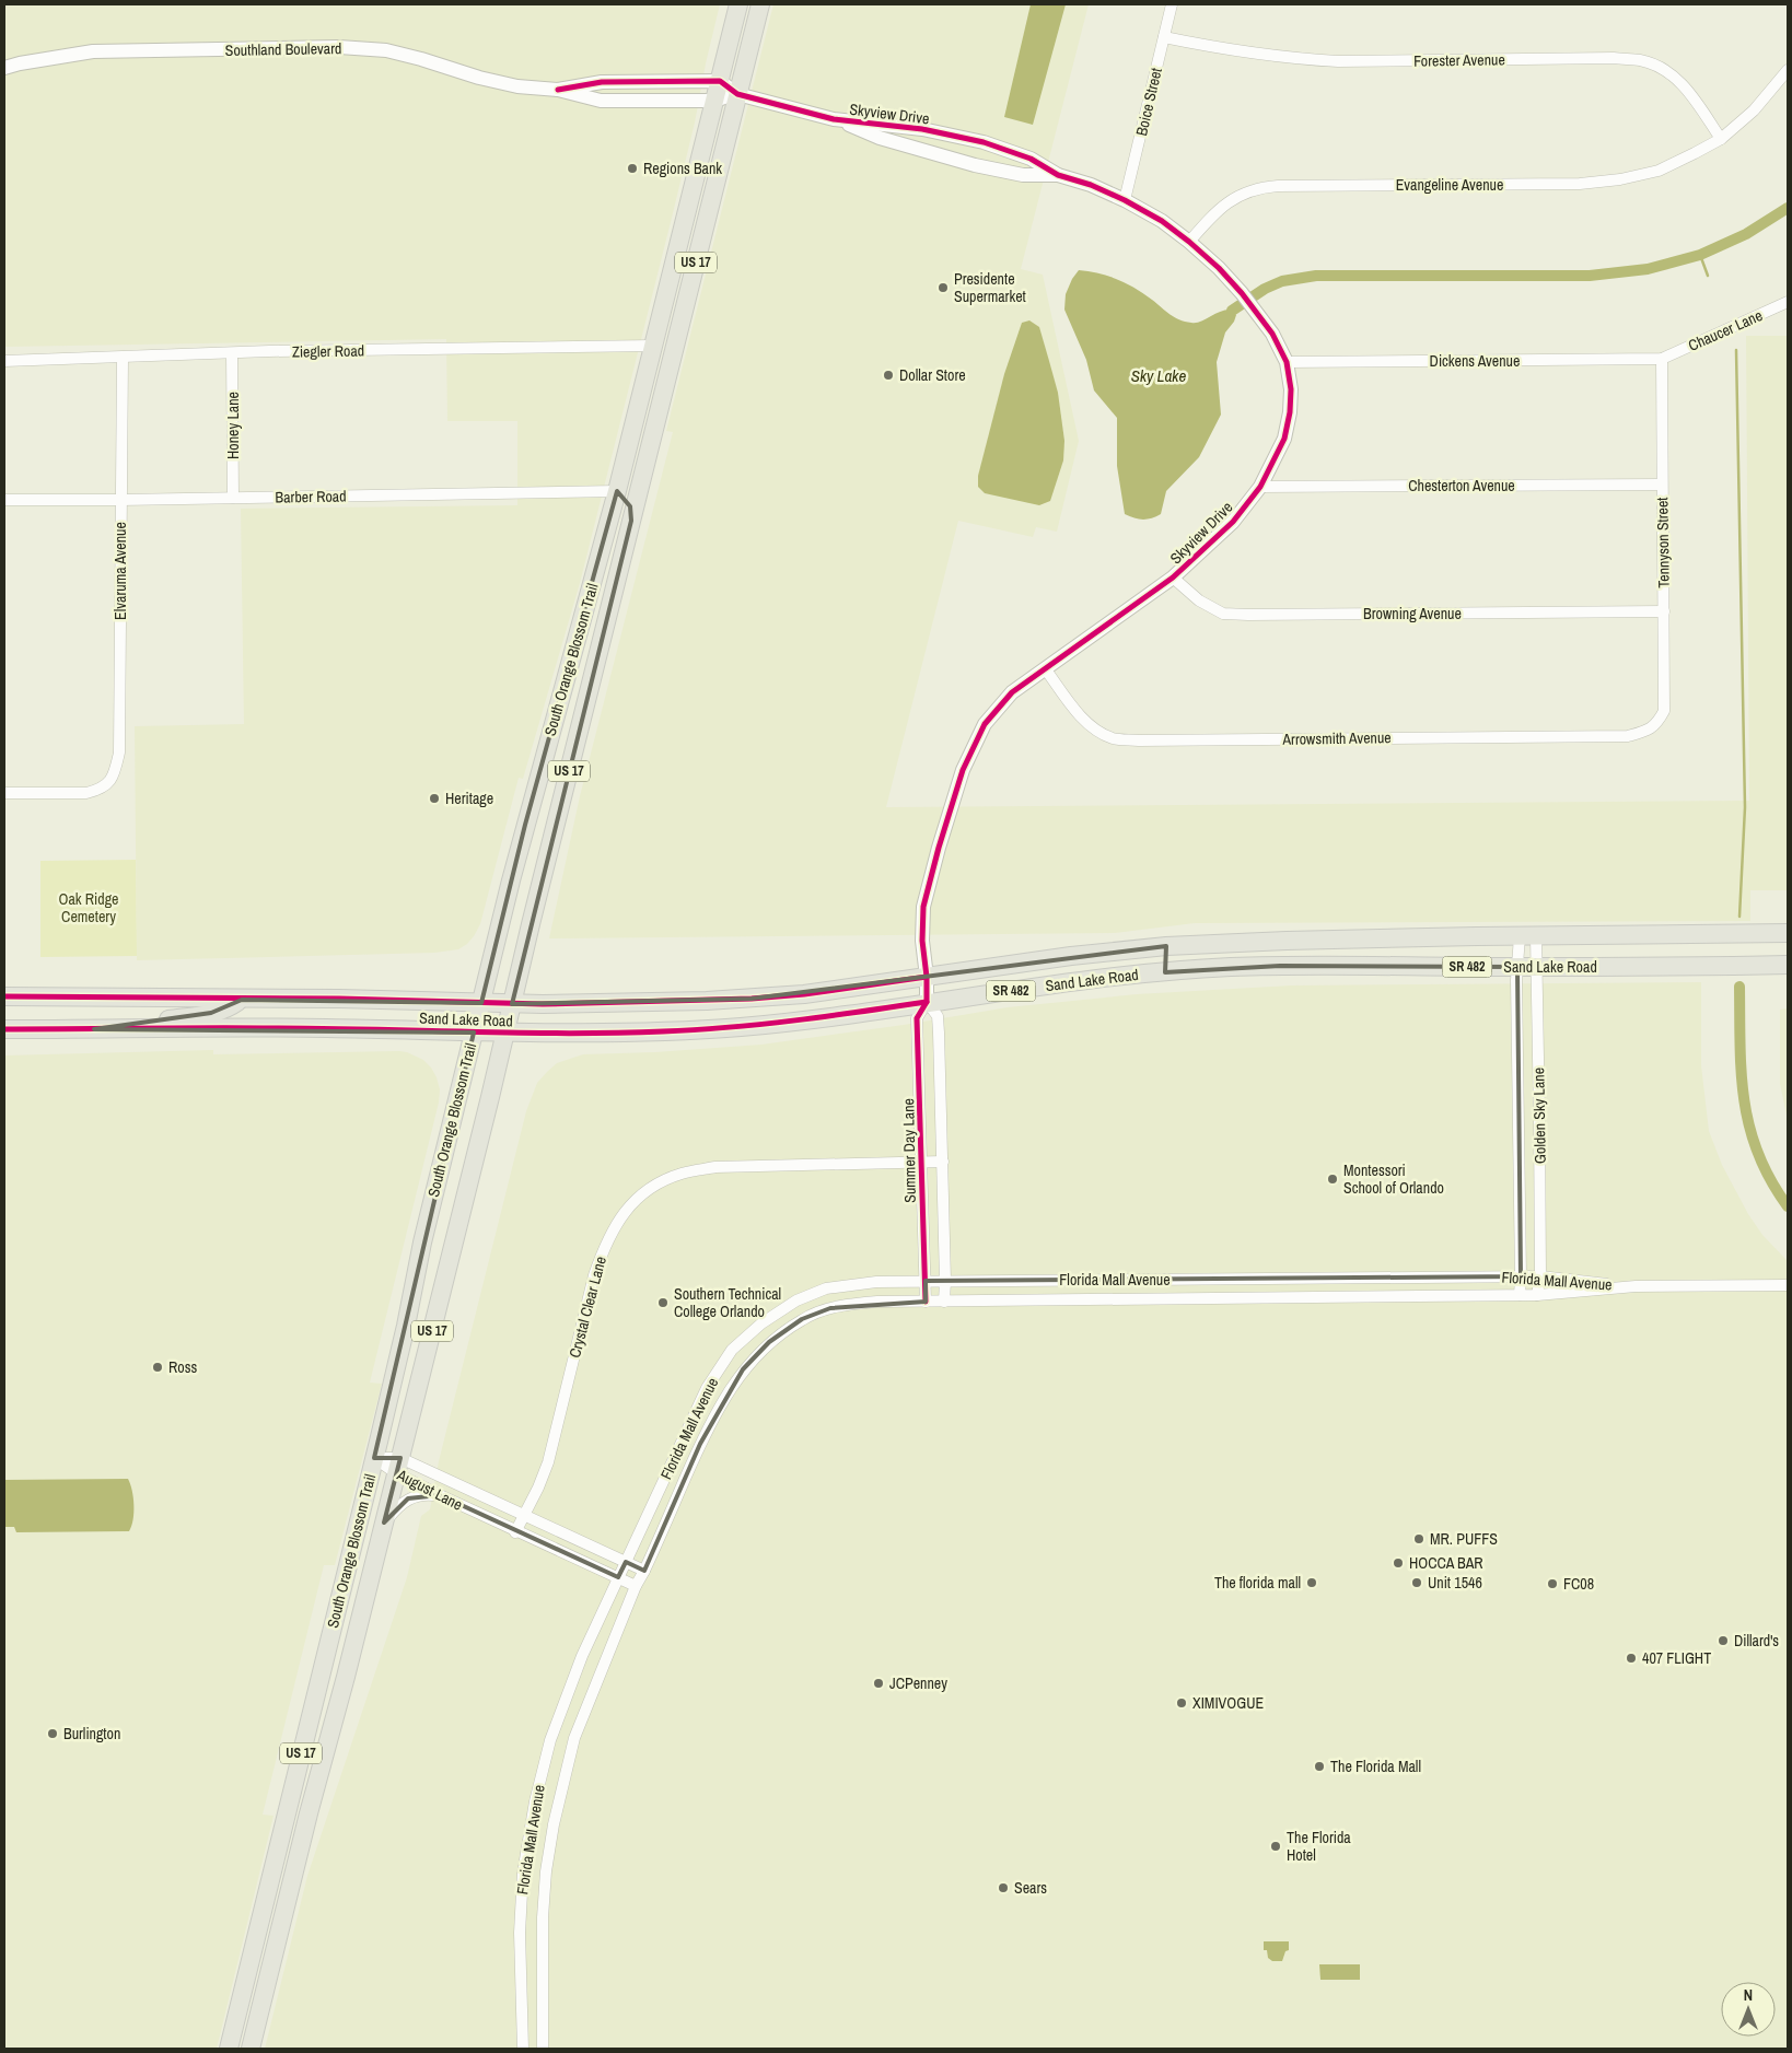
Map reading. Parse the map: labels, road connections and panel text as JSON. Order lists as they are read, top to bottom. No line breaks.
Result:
{"streets":{"main road":["US 17","South Orange Blossom Trail","SR 482","Sand Lake Road"],"street":["Southland Boulevard","Forester Avenue","Boice Street","Skyview Drive","Evangeline Avenue","Chaucer Lane","Ziegler Road","Dickens Avenue","Honey Lane","Chesterton Avenue","Barber Road","Tennyson Street","Elvaruma Avenue","Browning Avenue","Arrowsmith Avenue","Golden Sky Lane","Summer Day Lane","Florida Mall Avenue","Crystal Clear Lane","August Lane"]},"crossings":[["Southland Boulevard","Skyview Drive"],["Southland Boulevard","South Orange Blossom Trail"],["Forester Avenue","Boice Street"],["Forester Avenue","Evangeline Avenue"],["Boice Street","Skyview Drive"],["Skyview Drive","Evangeline Avenue"],["Skyview Drive","Dickens Avenue"],["Skyview Drive","Chesterton Avenue"],["Skyview Drive","Browning Avenue"],["Skyview Drive","South Orange Blossom Trail"],["Skyview Drive","Arrowsmith Avenue"],["Skyview Drive","Sand Lake Road"],["Skyview Drive","Summer Day Lane"],["Chaucer Lane","Dickens Avenue"],["Chaucer Lane","Tennyson Street"],["Ziegler Road","Honey Lane"],["Ziegler Road","Elvaruma Avenue"],["Ziegler Road","South Orange Blossom Trail"],["Dickens Avenue","Tennyson Street"],["Honey Lane","Barber Road"],["Chesterton Avenue","Tennyson Street"],["Barber Road","Elvaruma Avenue"],["Barber Road","South Orange Blossom Trail"],["Tennyson Street","Browning Avenue"],["Tennyson Street","Arrowsmith Avenue"],["South Orange Blossom Trail","Sand Lake Road"],["South Orange Blossom Trail","August Lane"],["Sand Lake Road","Golden Sky Lane"],["Sand Lake Road","Summer Day Lane"],["Golden Sky Lane","Florida Mall Avenue"],["Summer Day Lane","Florida Mall Avenue"],["Summer Day Lane","Crystal Clear Lane"],["Florida Mall Avenue","August Lane"],["Crystal Clear Lane","August Lane"]],"water":["Sky Lake"],"parks":["Oak Ridge Cemetery"],"places":["Regions Bank","Presidente Supermarket","Dollar Store","Heritage","Montessori School of Orlando","Southern Technical College Orlando","Ross","MR. PUFFS","HOCCA BAR","The florida mall","Unit 1546","FC08","Dillard's","407 FLIGHT","JCPenney","XIMIVOGUE","Burlington","The Florida Mall","The Florida Hotel","Sears"],"north":"top"}
